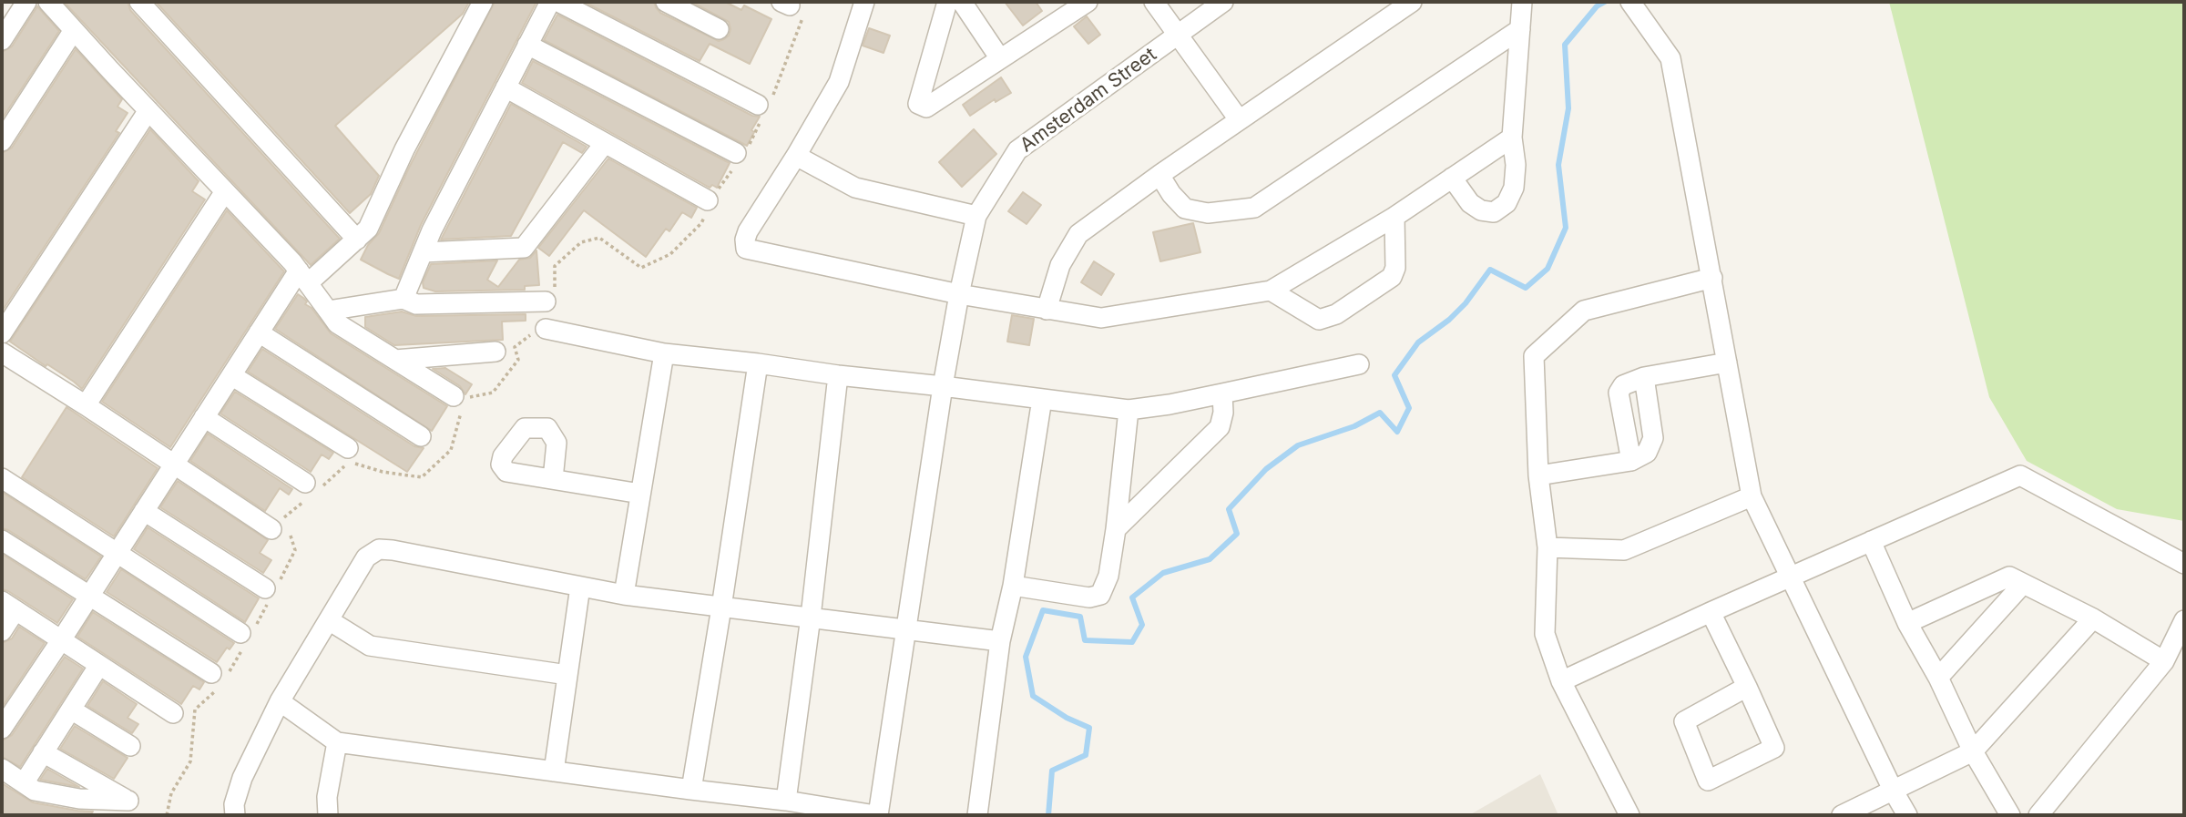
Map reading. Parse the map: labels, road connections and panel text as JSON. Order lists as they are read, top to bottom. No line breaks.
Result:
{"streets":{"street":["Amsterdam Street"]}}
